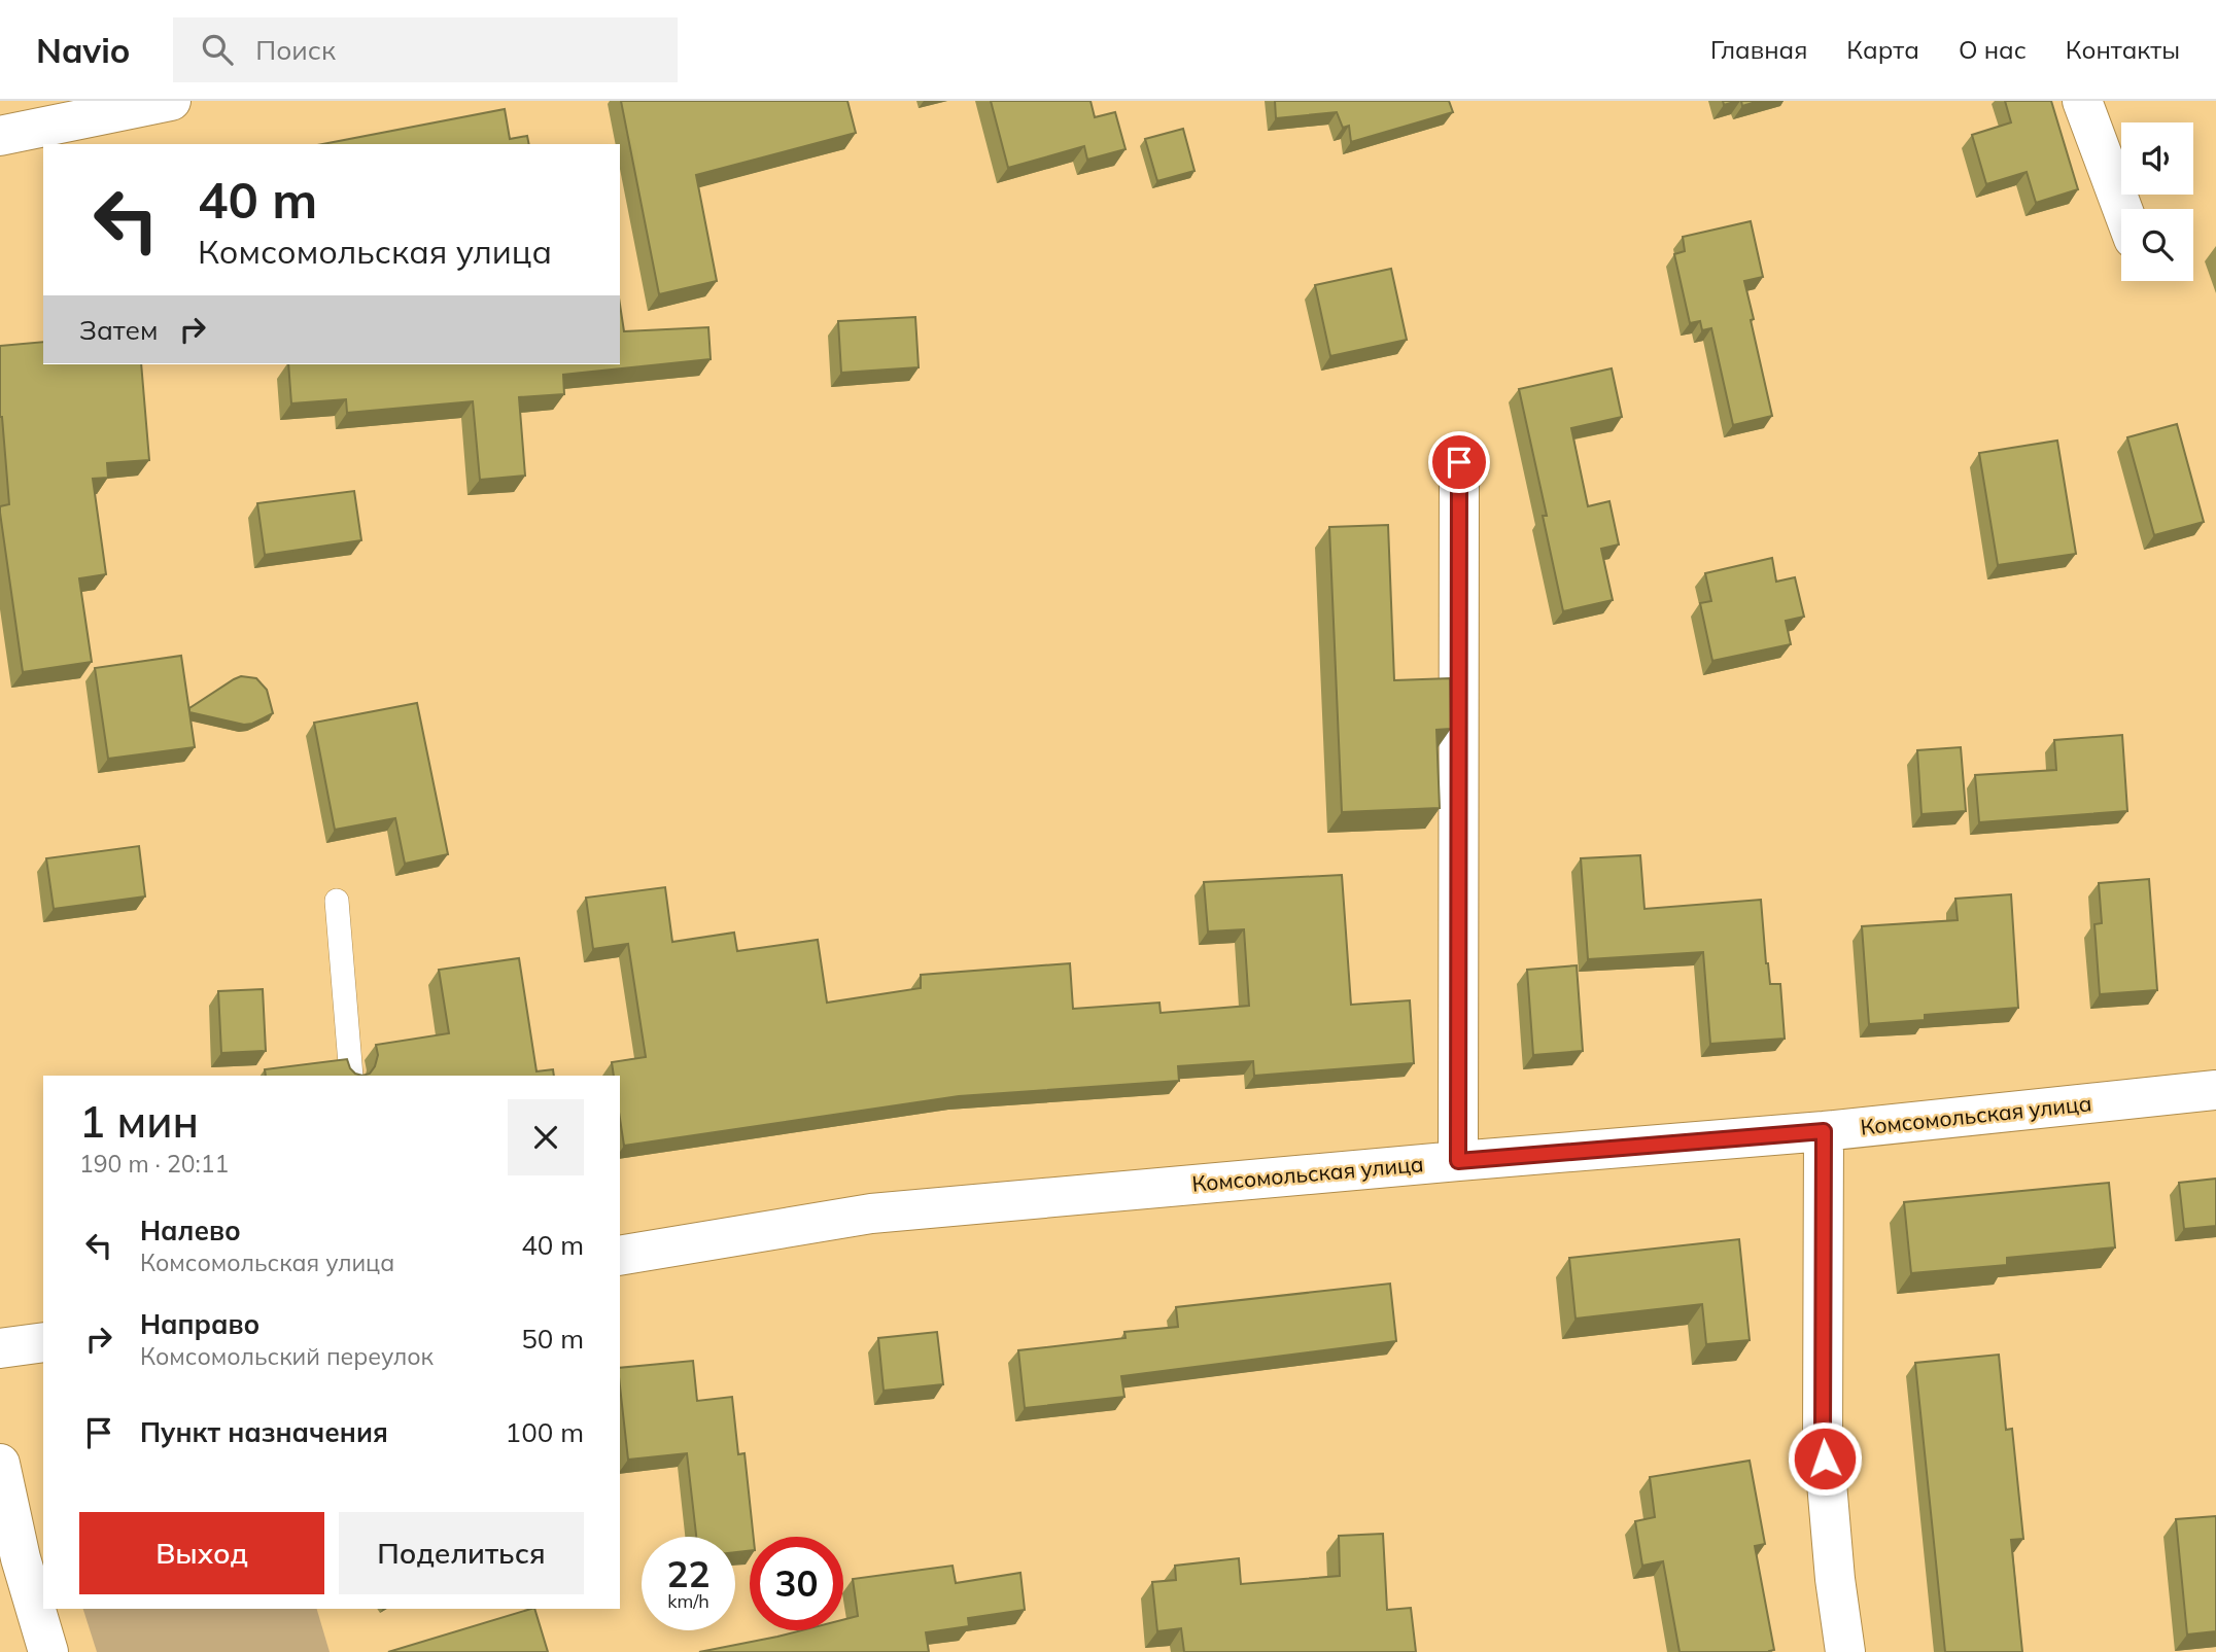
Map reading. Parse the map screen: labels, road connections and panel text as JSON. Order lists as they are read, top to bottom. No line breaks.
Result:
{"streets":{"street":["Комсомольская улица"]},"page":{"header":"Navio","search":"Поиск","nav":["Главная","Карта","О нас","Контакты"],"turn":["40 m","Комсомольская улица"],"then":"Затем","heading":["1 мин","190 m · 20:11"],"list":[{"name":"Налево","note":"Комсомольская улица","value":"40 m"},{"name":"Направо","note":"Комсомольский переулок","value":"50 m"},{"name":"Пункт назначения","value":"100 m"}],"buttons":["Выход","Поделиться"],"speed":"22 km/h","limit":"30"}}
